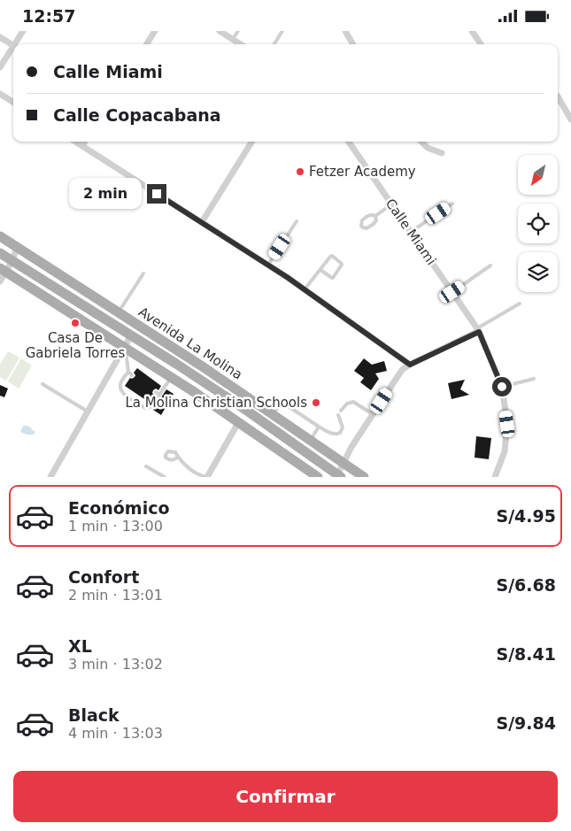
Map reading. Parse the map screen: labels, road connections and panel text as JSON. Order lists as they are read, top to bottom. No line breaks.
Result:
{"streets":{"main road":["Avenida La Molina"],"street":["Calle Miami"]},"places":["Fetzer Academy","Casa De Gabriela Torres","La Molina Christian Schools"],"north":"bottom left","page":{"status":"12:57","banner":["Calle Miami","Calle Copacabana"],"bubble":"2 min","list":[{"name":"Económico","note":"1 min · 13:00","value":"S/4.95"},{"name":"Confort","note":"2 min · 13:01","value":"S/6.68"},{"name":"XL","note":"3 min · 13:02","value":"S/8.41"},{"name":"Black","note":"4 min · 13:03","value":"S/9.84"}],"buttons":"Confirmar"}}
